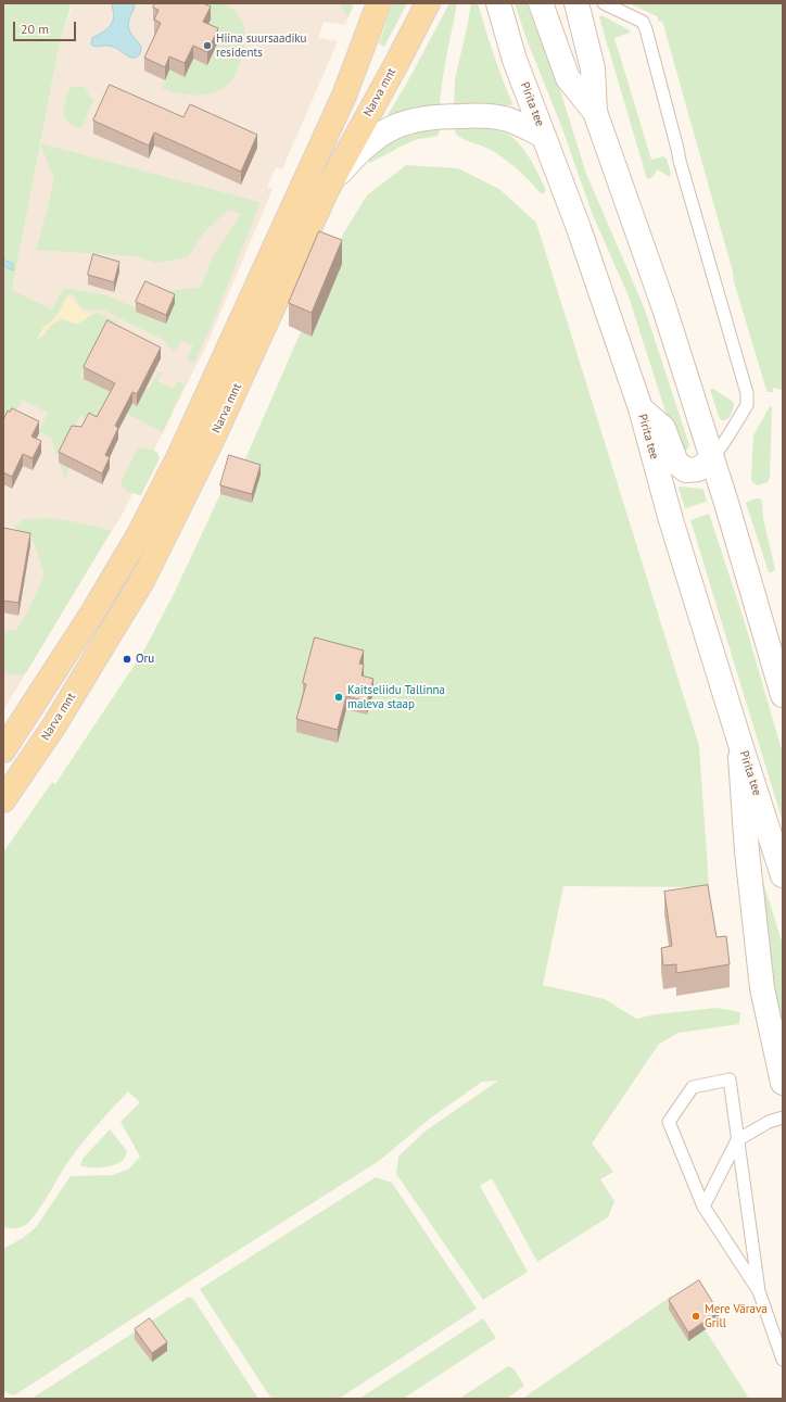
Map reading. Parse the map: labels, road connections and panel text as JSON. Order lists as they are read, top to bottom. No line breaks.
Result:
{"streets":{"main road":["Narva mnt","Pirita tee"]},"places":["Hiina suursaadiku residents","Oru","Kaitseliidu Tallinna maleva staap","Mere Värava Grill"],"scale_bar":"20 m"}
